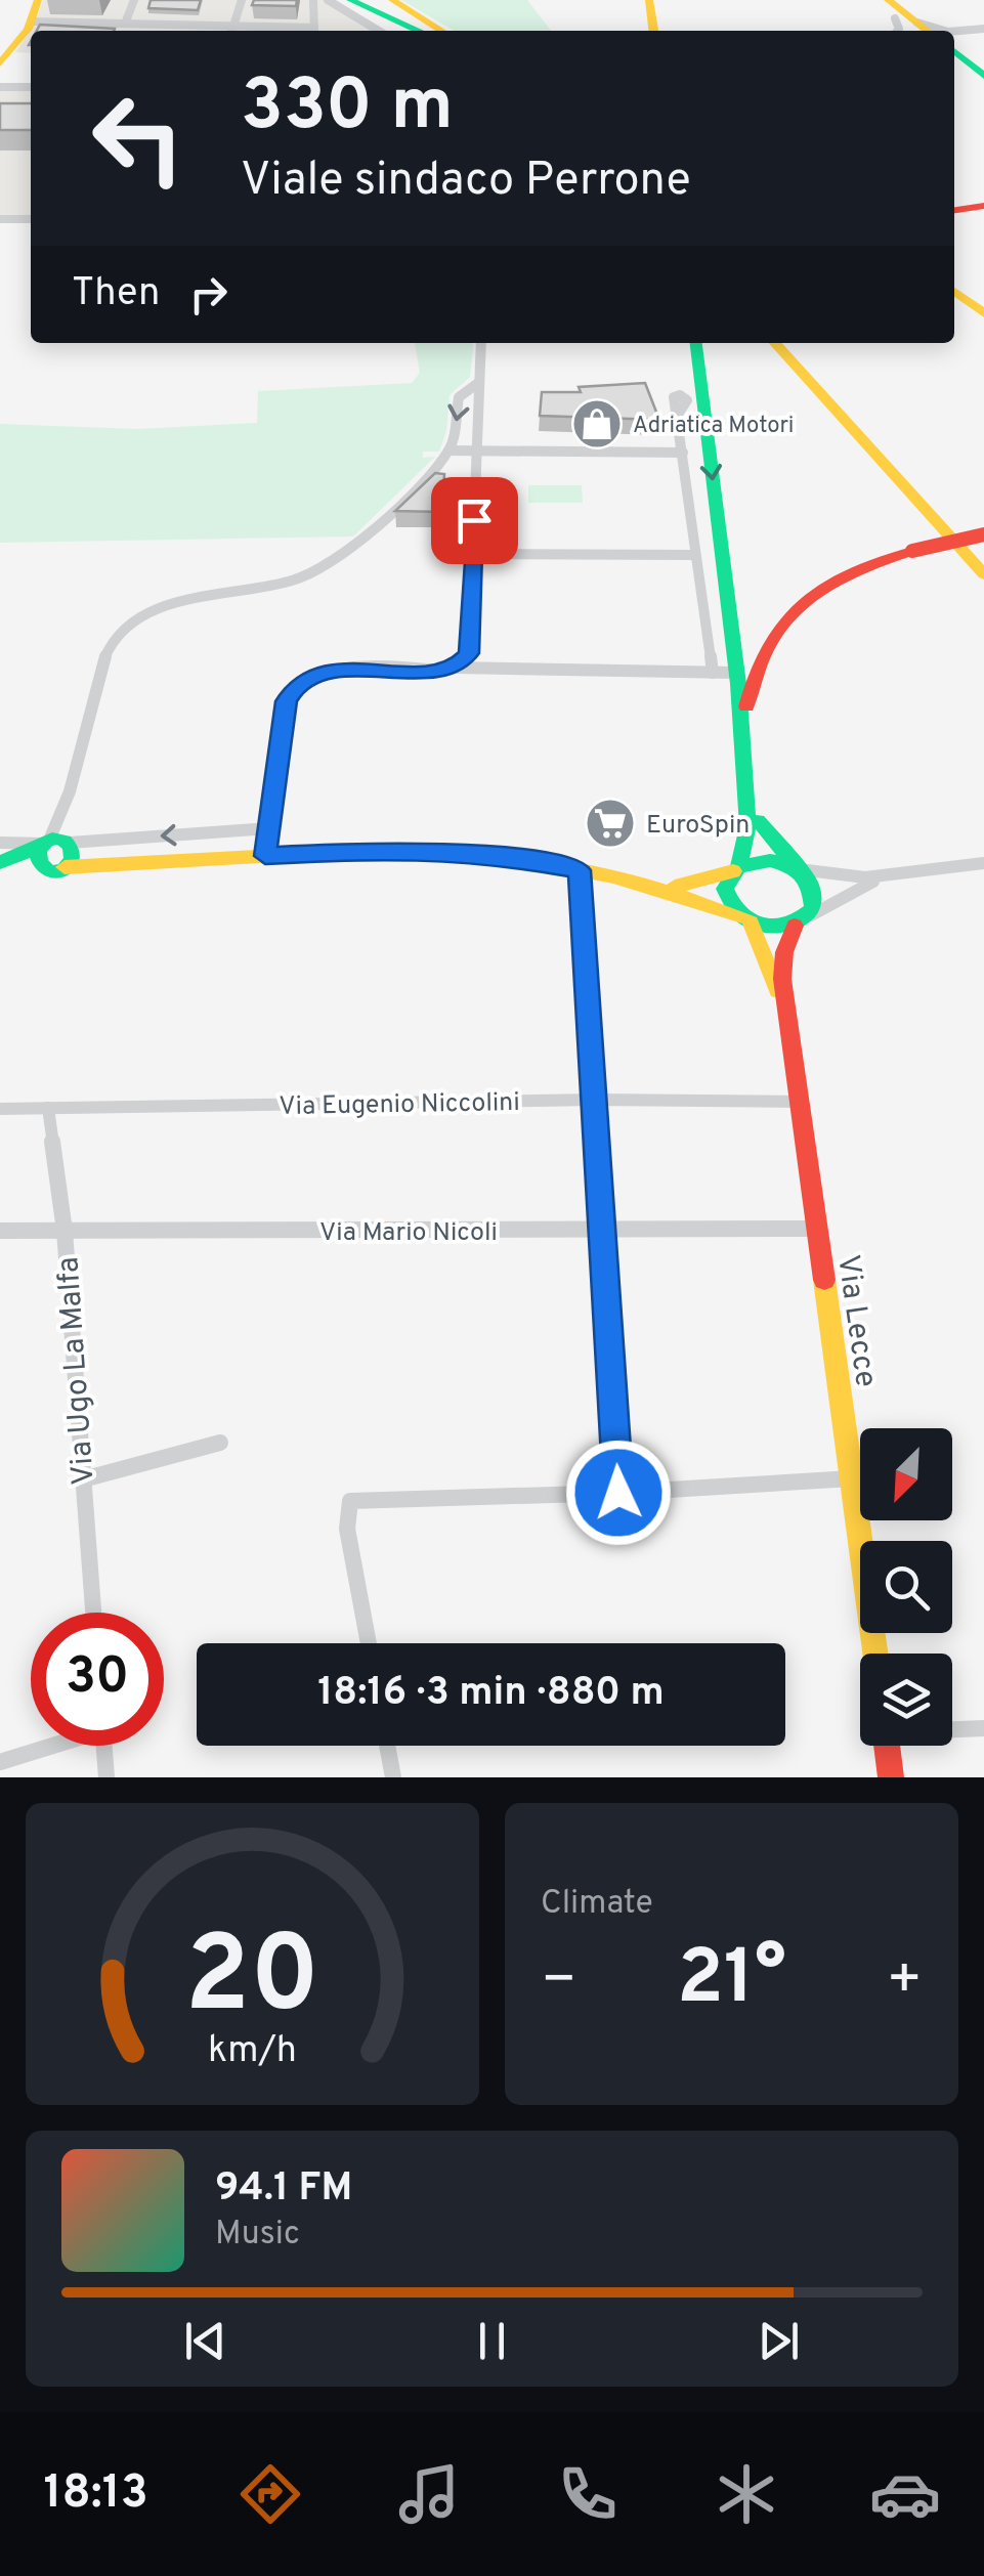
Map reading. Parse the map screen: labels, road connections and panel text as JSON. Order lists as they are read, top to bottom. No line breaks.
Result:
{"streets":{"main road":["Via Lecce"],"street":["Via Eugenio Niccolini","Via Mario Nicoli","Via Ugo La Malfa"]},"crossings":[["Via Eugenio Niccolini","Via Lecce"],["Via Eugenio Niccolini","Via Ugo La Malfa"],["Via Mario Nicoli","Via Lecce"],["Via Mario Nicoli","Via Ugo La Malfa"]],"places":{"shop":["Adriatica Motori"],"supermarket":["EuroSpin"]},"north":"bottom left","page":{"turn":["330 m","Viale sindaco Perrone"],"then":"Then","limit":"30","trip":"18:16 · 3 min · 880 m","tile":"Climate","heat":["−","21°","+"],"song":["94.1 FM","Music"],"tabs":"18:13","gauge":["20","km/h"]}}
